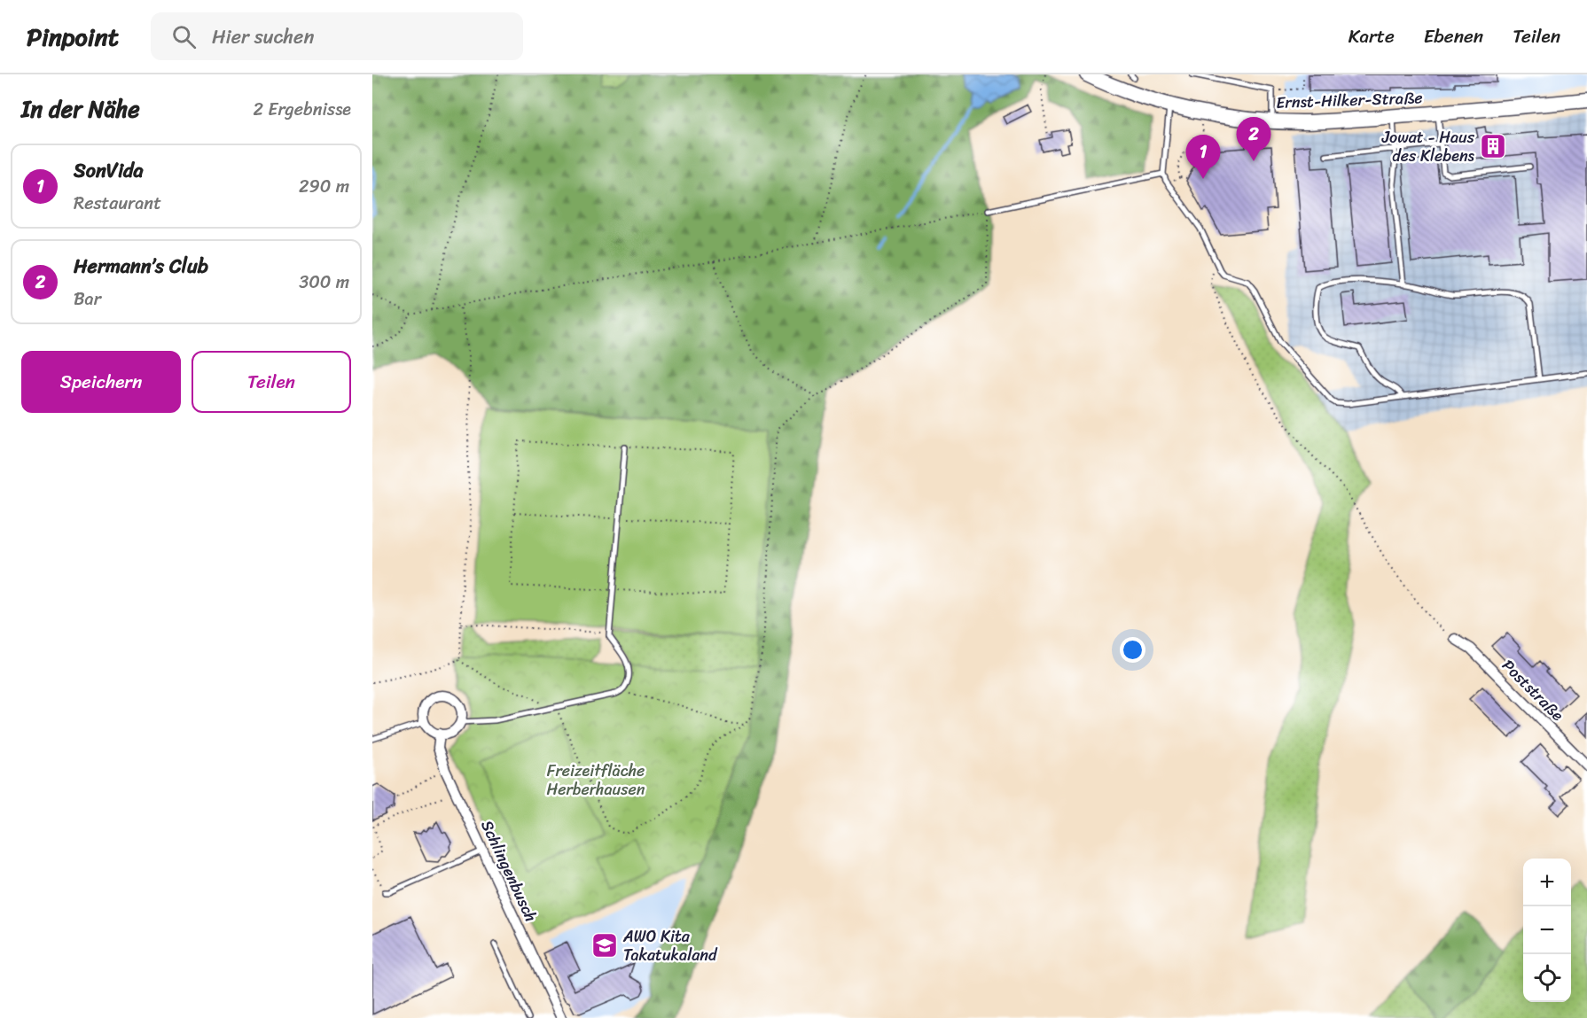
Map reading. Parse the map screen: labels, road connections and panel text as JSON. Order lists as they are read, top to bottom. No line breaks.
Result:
{"streets":{"main road":["Ernst-Hilker-Straße"],"street":["Poststraße","Schlingenbusch"]},"parks":["Freizeitfläche Herberhausen"],"places":{"building":["Jowat - Haus des Klebens"],"school or university":["AWO Kita Takatukaland"]},"page":{"header":"Pinpoint","search":"Hier suchen","nav":["Karte","Ebenen","Teilen"],"heading":["In der Nähe","2 Ergebnisse"],"pins":["2","1"],"list":[{"mark":"1","name":"SonVida","note":"Restaurant","value":"290 m"},{"mark":"2","name":"Hermann’s Club","note":"Bar","value":"300 m"}],"buttons":["Speichern","Teilen"],"map_buttons":["+","−"]}}
